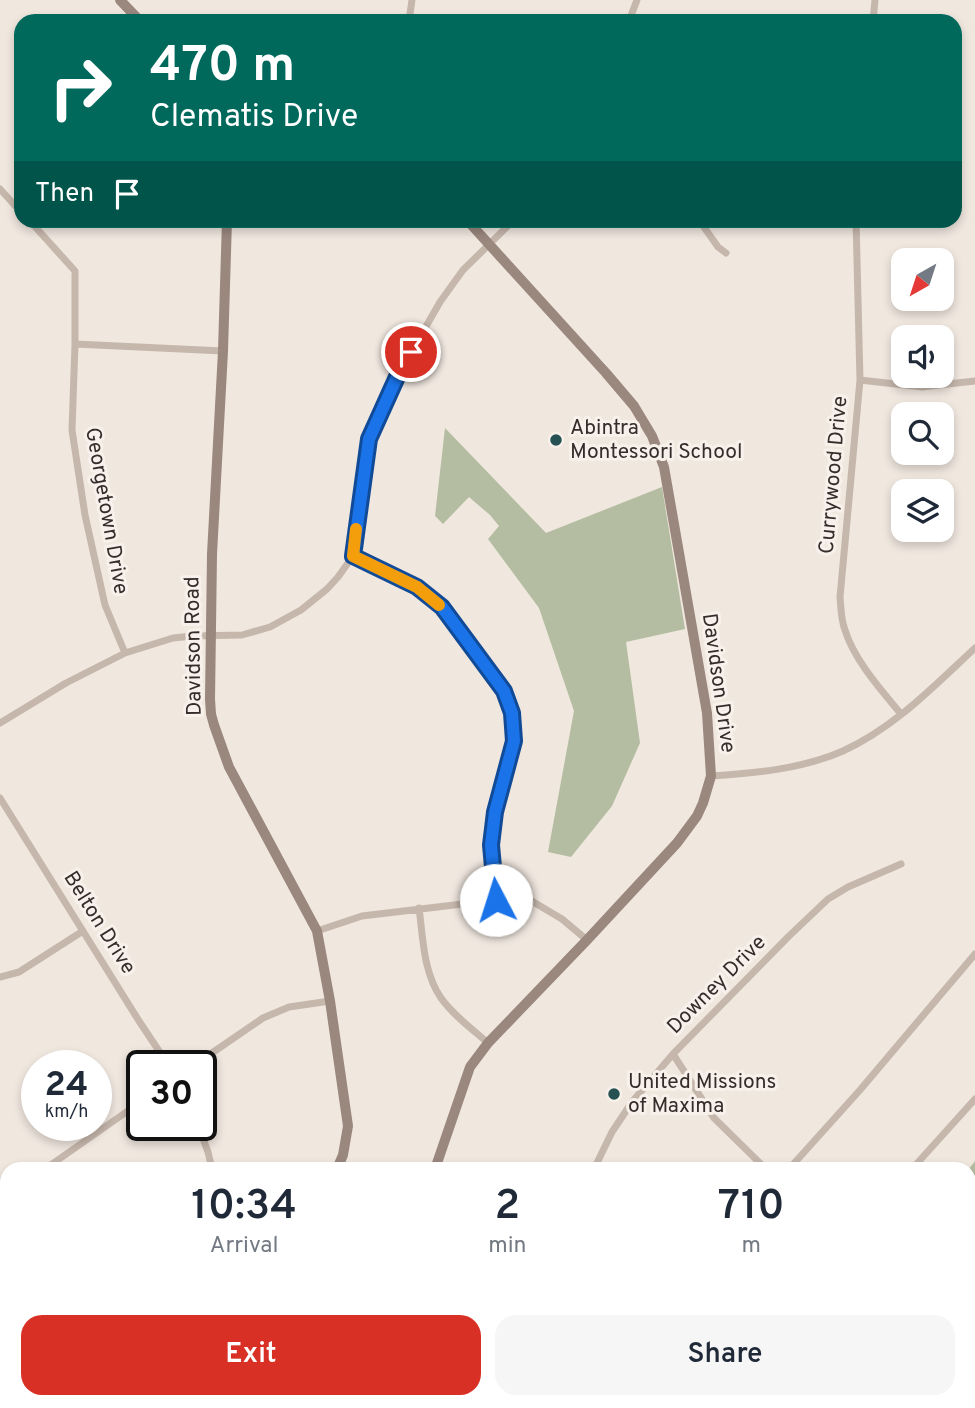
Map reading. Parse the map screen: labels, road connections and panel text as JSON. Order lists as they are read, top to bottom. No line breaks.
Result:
{"streets":{"street":["Currywood Drive","Georgetown Drive","Davidson Road","Davidson Drive","Belton Drive","Downey Drive"]},"places":["Abintra Montessori School","United Missions of Maxima"],"north":"bottom left","page":{"turn":["470 m","Clematis Drive"],"then":"Then","speed":"24 km/h","limit":"30","eta":["10:34","Arrival","2","min","710","m"],"buttons":["Exit","Share"]}}
